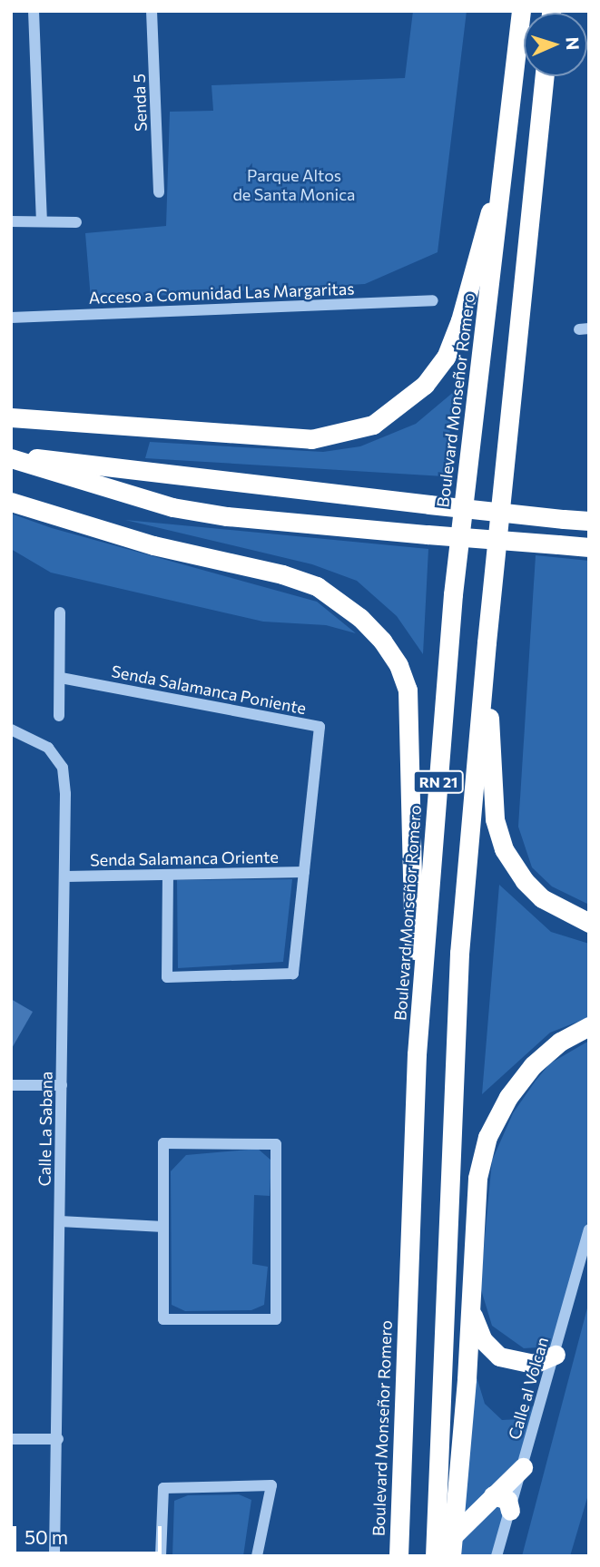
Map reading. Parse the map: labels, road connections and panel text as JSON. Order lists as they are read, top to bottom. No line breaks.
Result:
{"streets":{"highway":["Boulevard Monseñor Romero","RN 21"],"street":["Senda 5","Acceso a Comunidad Las Margaritas","Senda Salamanca Poniente","Senda Salamanca Oriente","Calle La Sabana","Calle al Volcan"]},"crossings":[["Senda Salamanca Poniente","Senda Salamanca Oriente"],["Senda Salamanca Oriente","Calle La Sabana"]],"parks":["Parque Altos de Santa Monica"],"scale_bar":"50 m","north":"right"}
